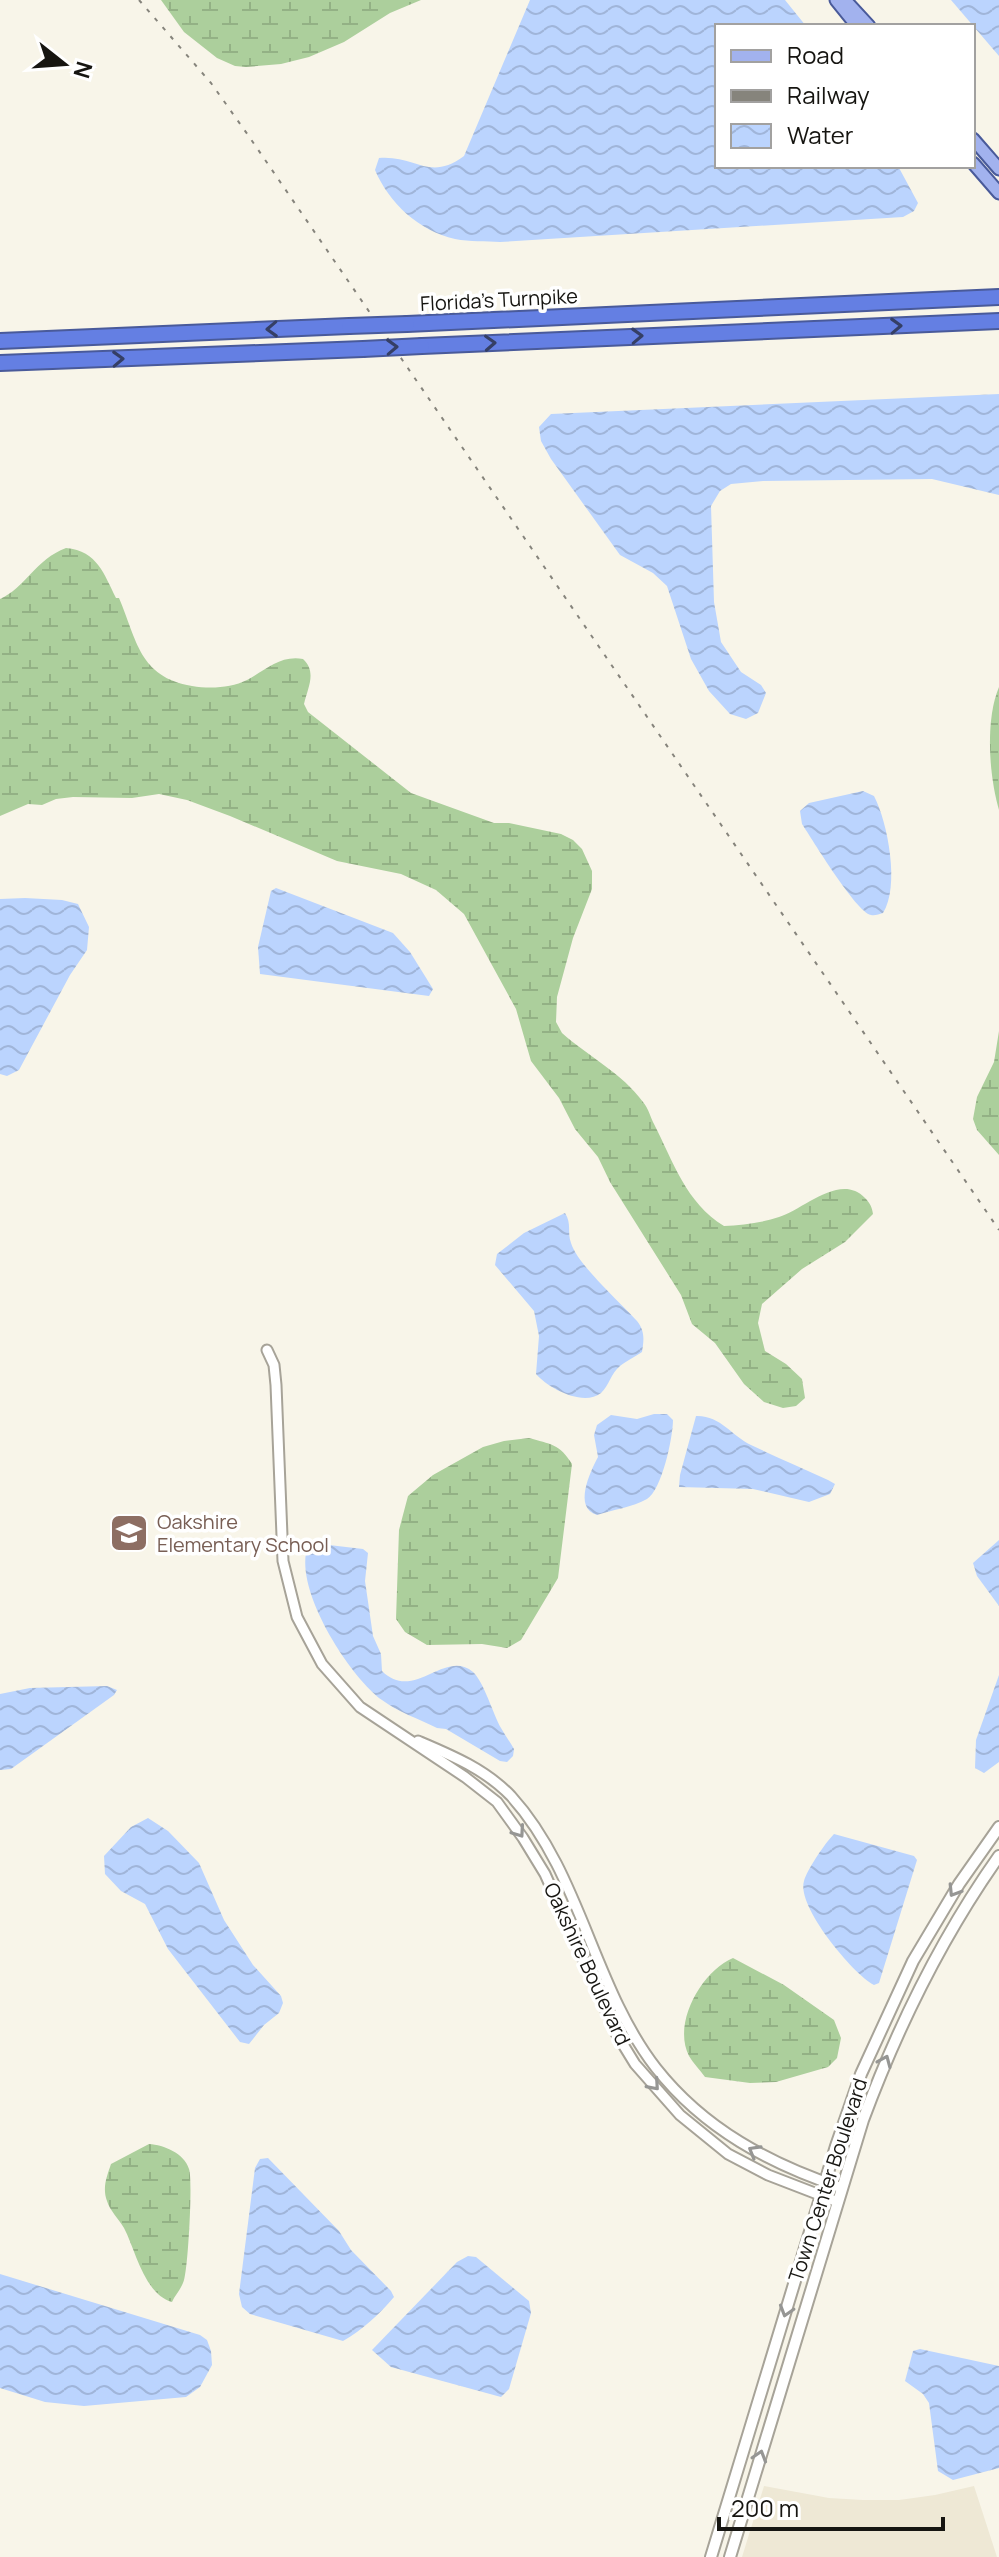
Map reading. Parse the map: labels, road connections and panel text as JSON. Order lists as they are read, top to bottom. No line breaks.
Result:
{"streets":{"highway":["Florida's Turnpike"],"main road":["Town Center Boulevard"],"street":["Oakshire Boulevard"]},"crossings":[["Oakshire Boulevard","Town Center Boulevard"]],"places":{"school or university":["Oakshire Elementary School"]},"legend":["Road","Railway","Water"],"scale_bar":"200 m","north":"right"}
